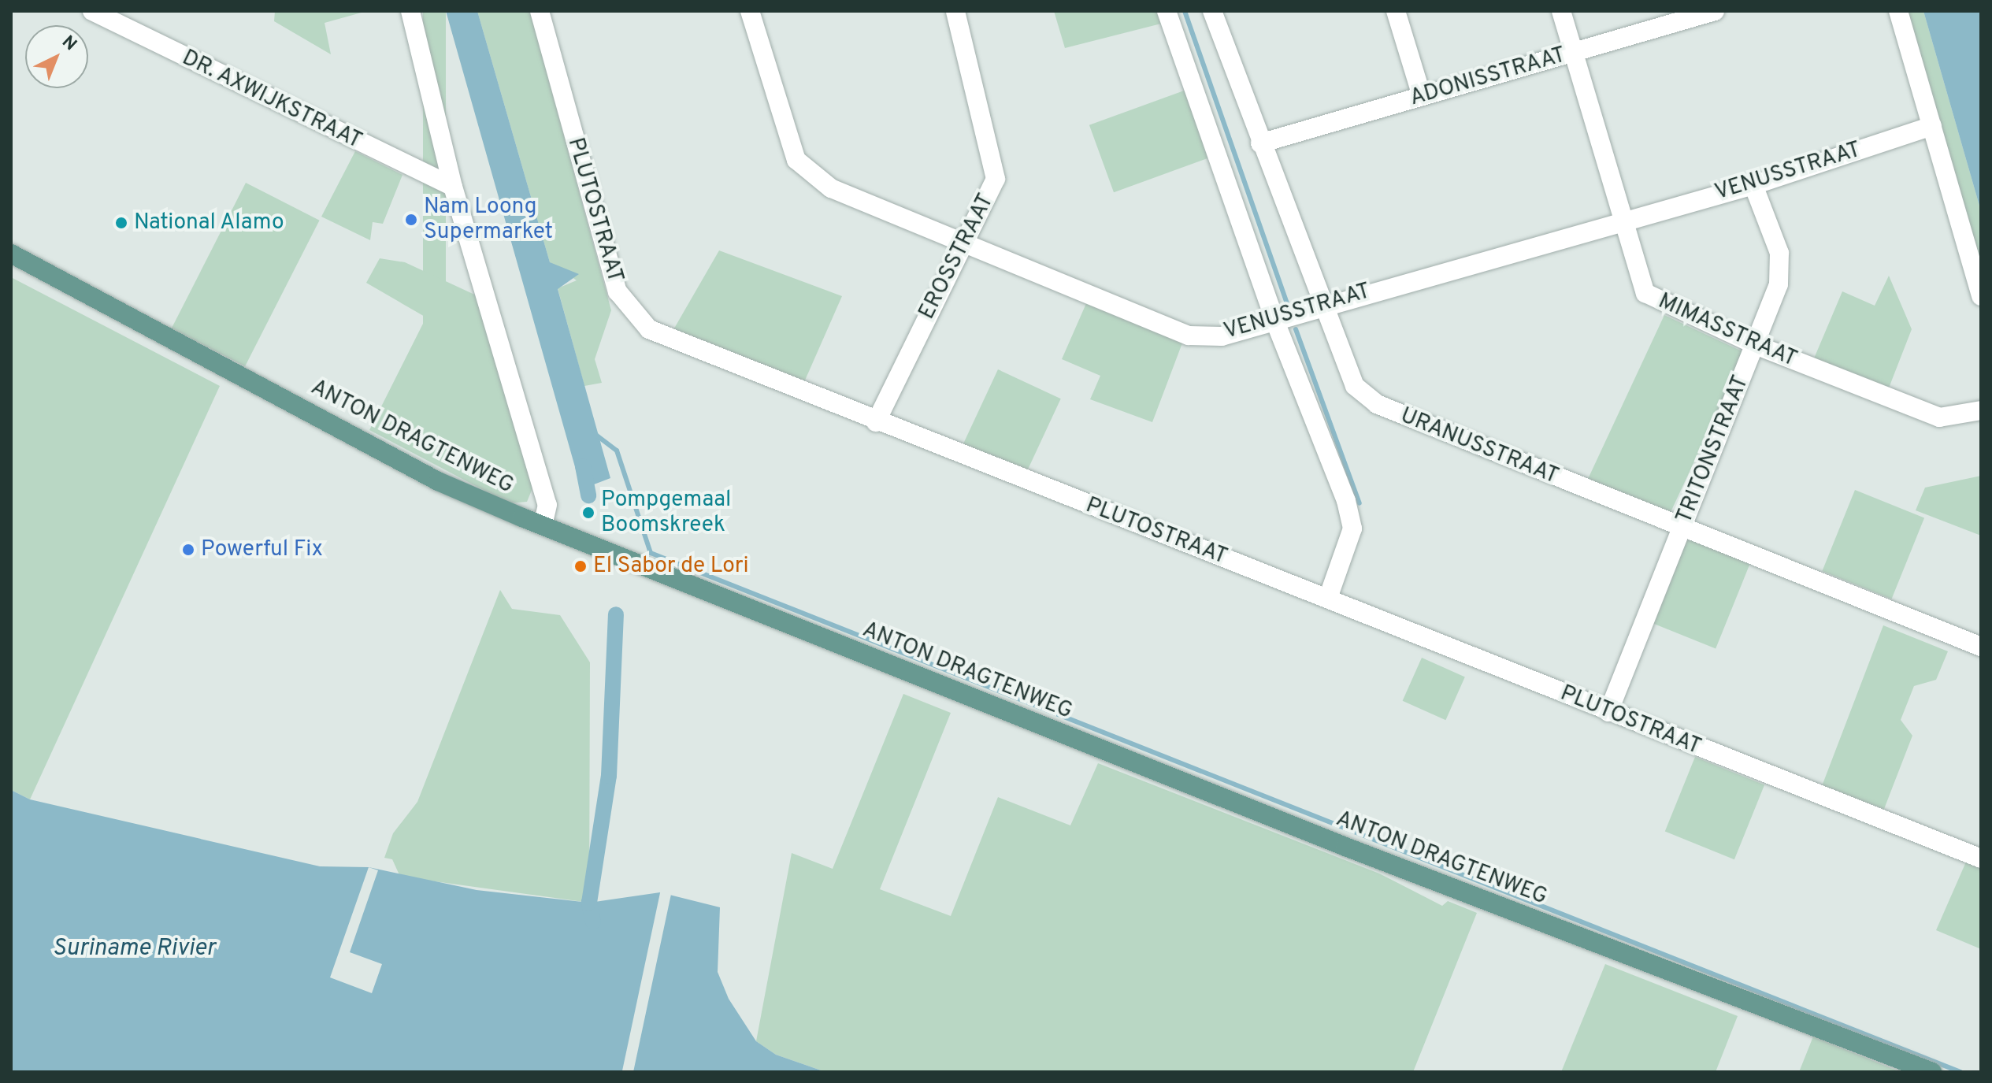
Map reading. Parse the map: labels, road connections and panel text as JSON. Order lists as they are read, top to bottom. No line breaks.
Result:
{"streets":{"main road":["ANTON DRAGTENWEG"],"street":["ADONISSTRAAT","DR. AXWIJKSTRAAT","VENUSSTRAAT","PLUTOSTRAAT","EROSSTRAAT","MIMASSTRAAT","URANUSSTRAAT","TRITONSTRAAT"]},"crossings":[["ADONISSTRAAT","MIMASSTRAAT"],["ADONISSTRAAT","URANUSSTRAAT"],["VENUSSTRAAT","EROSSTRAAT"],["VENUSSTRAAT","MIMASSTRAAT"],["VENUSSTRAAT","URANUSSTRAAT"],["VENUSSTRAAT","TRITONSTRAAT"],["PLUTOSTRAAT","EROSSTRAAT"],["PLUTOSTRAAT","TRITONSTRAAT"],["MIMASSTRAAT","TRITONSTRAAT"],["URANUSSTRAAT","TRITONSTRAAT"]],"water":["Suriname Rivier"],"places":["Nam Loong Supermarket","National Alamo","Pompgemaal Boomskreek","Powerful Fix","El Sabor de Lori"],"north":"top right"}
